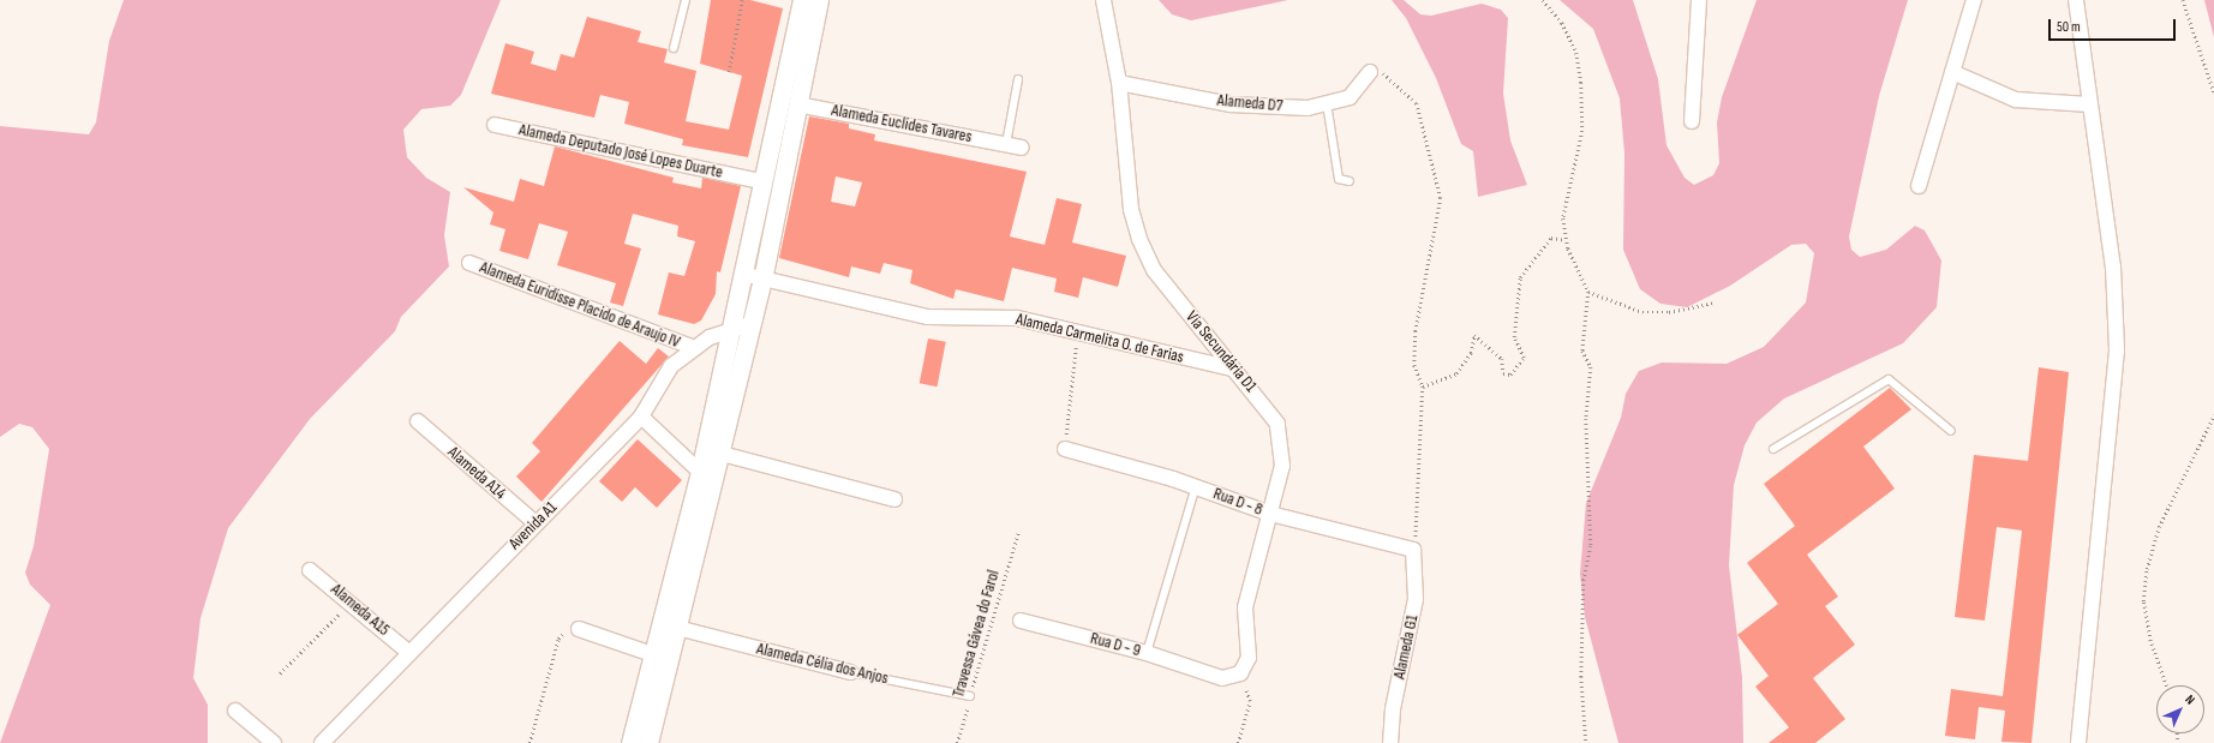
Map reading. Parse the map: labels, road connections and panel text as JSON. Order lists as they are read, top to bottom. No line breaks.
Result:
{"streets":{"street":["Alameda D7","Alameda Euclides Tavares","Alameda Deputado José Lopes Duarte","Alameda Euridisse Placido de Araujo IV","Alameda Carmelita O. de Farias","Via Secundária D1","Alameda A14","Rua D - 8","Avenida A1","Alameda A15","Rua D - 9","Alameda G1","Alameda Célia dos Anjos"],"path":["Travessa Gávea do Farol"]},"crossings":[["Alameda D7","Via Secundária D1"],["Alameda Euridisse Placido de Araujo IV","Avenida A1"],["Alameda Carmelita O. de Farias","Via Secundária D1"],["Via Secundária D1","Rua D - 8"],["Via Secundária D1","Rua D - 9"],["Alameda A14","Avenida A1"],["Rua D - 8","Alameda G1"],["Avenida A1","Alameda A15"],["Travessa Gávea do Farol","Alameda Célia dos Anjos"]],"scale_bar":"50 m","north":"top right"}
